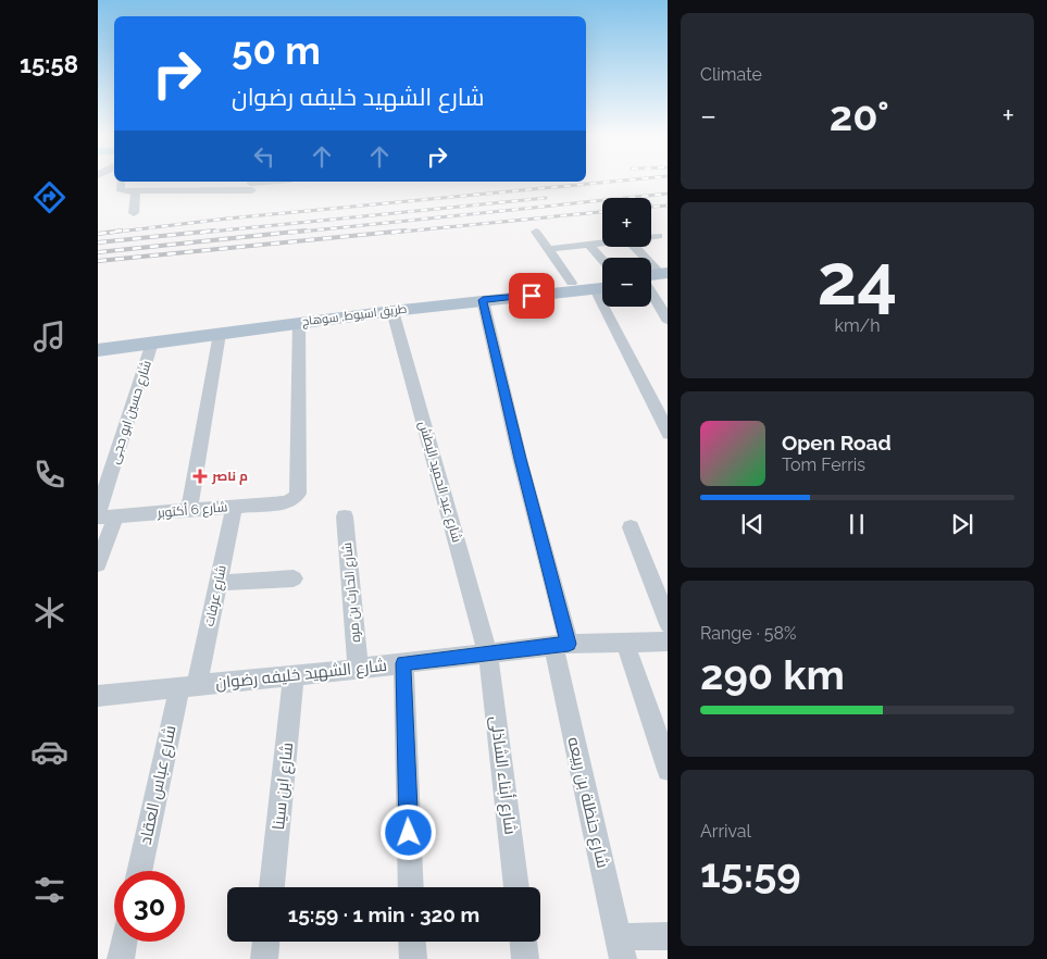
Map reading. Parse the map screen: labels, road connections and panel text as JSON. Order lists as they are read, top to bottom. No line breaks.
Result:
{"streets":{"main road":["طريق اسيوط, سوهاج"],"street":["شارع حسين ابو حجى","شارع عبد الحميد البطش","شارع 6 أكتوبر","شارع الحارث بن مره","شارع عرفات","شارع الشهيد خليفه رضوان","شارع أبناء الشاذلى","شارع عباس العقاد","شارع ابن سينا","شارع حنظلة بن ربيعه"]},"crossings":[["طريق اسيوط, سوهاج","شارع حسين ابو حجى"],["طريق اسيوط, سوهاج","شارع عبد الحميد البطش"],["طريق اسيوط, سوهاج","شارع 6 أكتوبر"],["طريق اسيوط, سوهاج","شارع حنظلة بن ربيعه"],["شارع عبد الحميد البطش","شارع الشهيد خليفه رضوان"],["شارع عبد الحميد البطش","شارع أبناء الشاذلى"],["شارع 6 أكتوبر","شارع عرفات"],["شارع الحارث بن مره","شارع الشهيد خليفه رضوان"],["شارع عرفات","شارع الشهيد خليفه رضوان"],["شارع عرفات","شارع عباس العقاد"],["شارع الشهيد خليفه رضوان","شارع أبناء الشاذلى"],["شارع الشهيد خليفه رضوان","شارع عباس العقاد"],["شارع الشهيد خليفه رضوان","شارع ابن سينا"],["شارع الشهيد خليفه رضوان","شارع حنظلة بن ربيعه"]],"places":{"health":["م ناصر"]},"page":{"tabs":"15:58","tile":["Climate",["24","km/h"],["Range · 58%","290 km"],["Arrival","15:59"]],"turn":["50 m","شارع الشهيد خليفه رضوان"],"heat":["−","20°","+"],"map_buttons":["+","−"],"song":["Open Road","Tom Ferris"],"limit":"30","trip":"15:59 · 1 min · 320 m"}}
